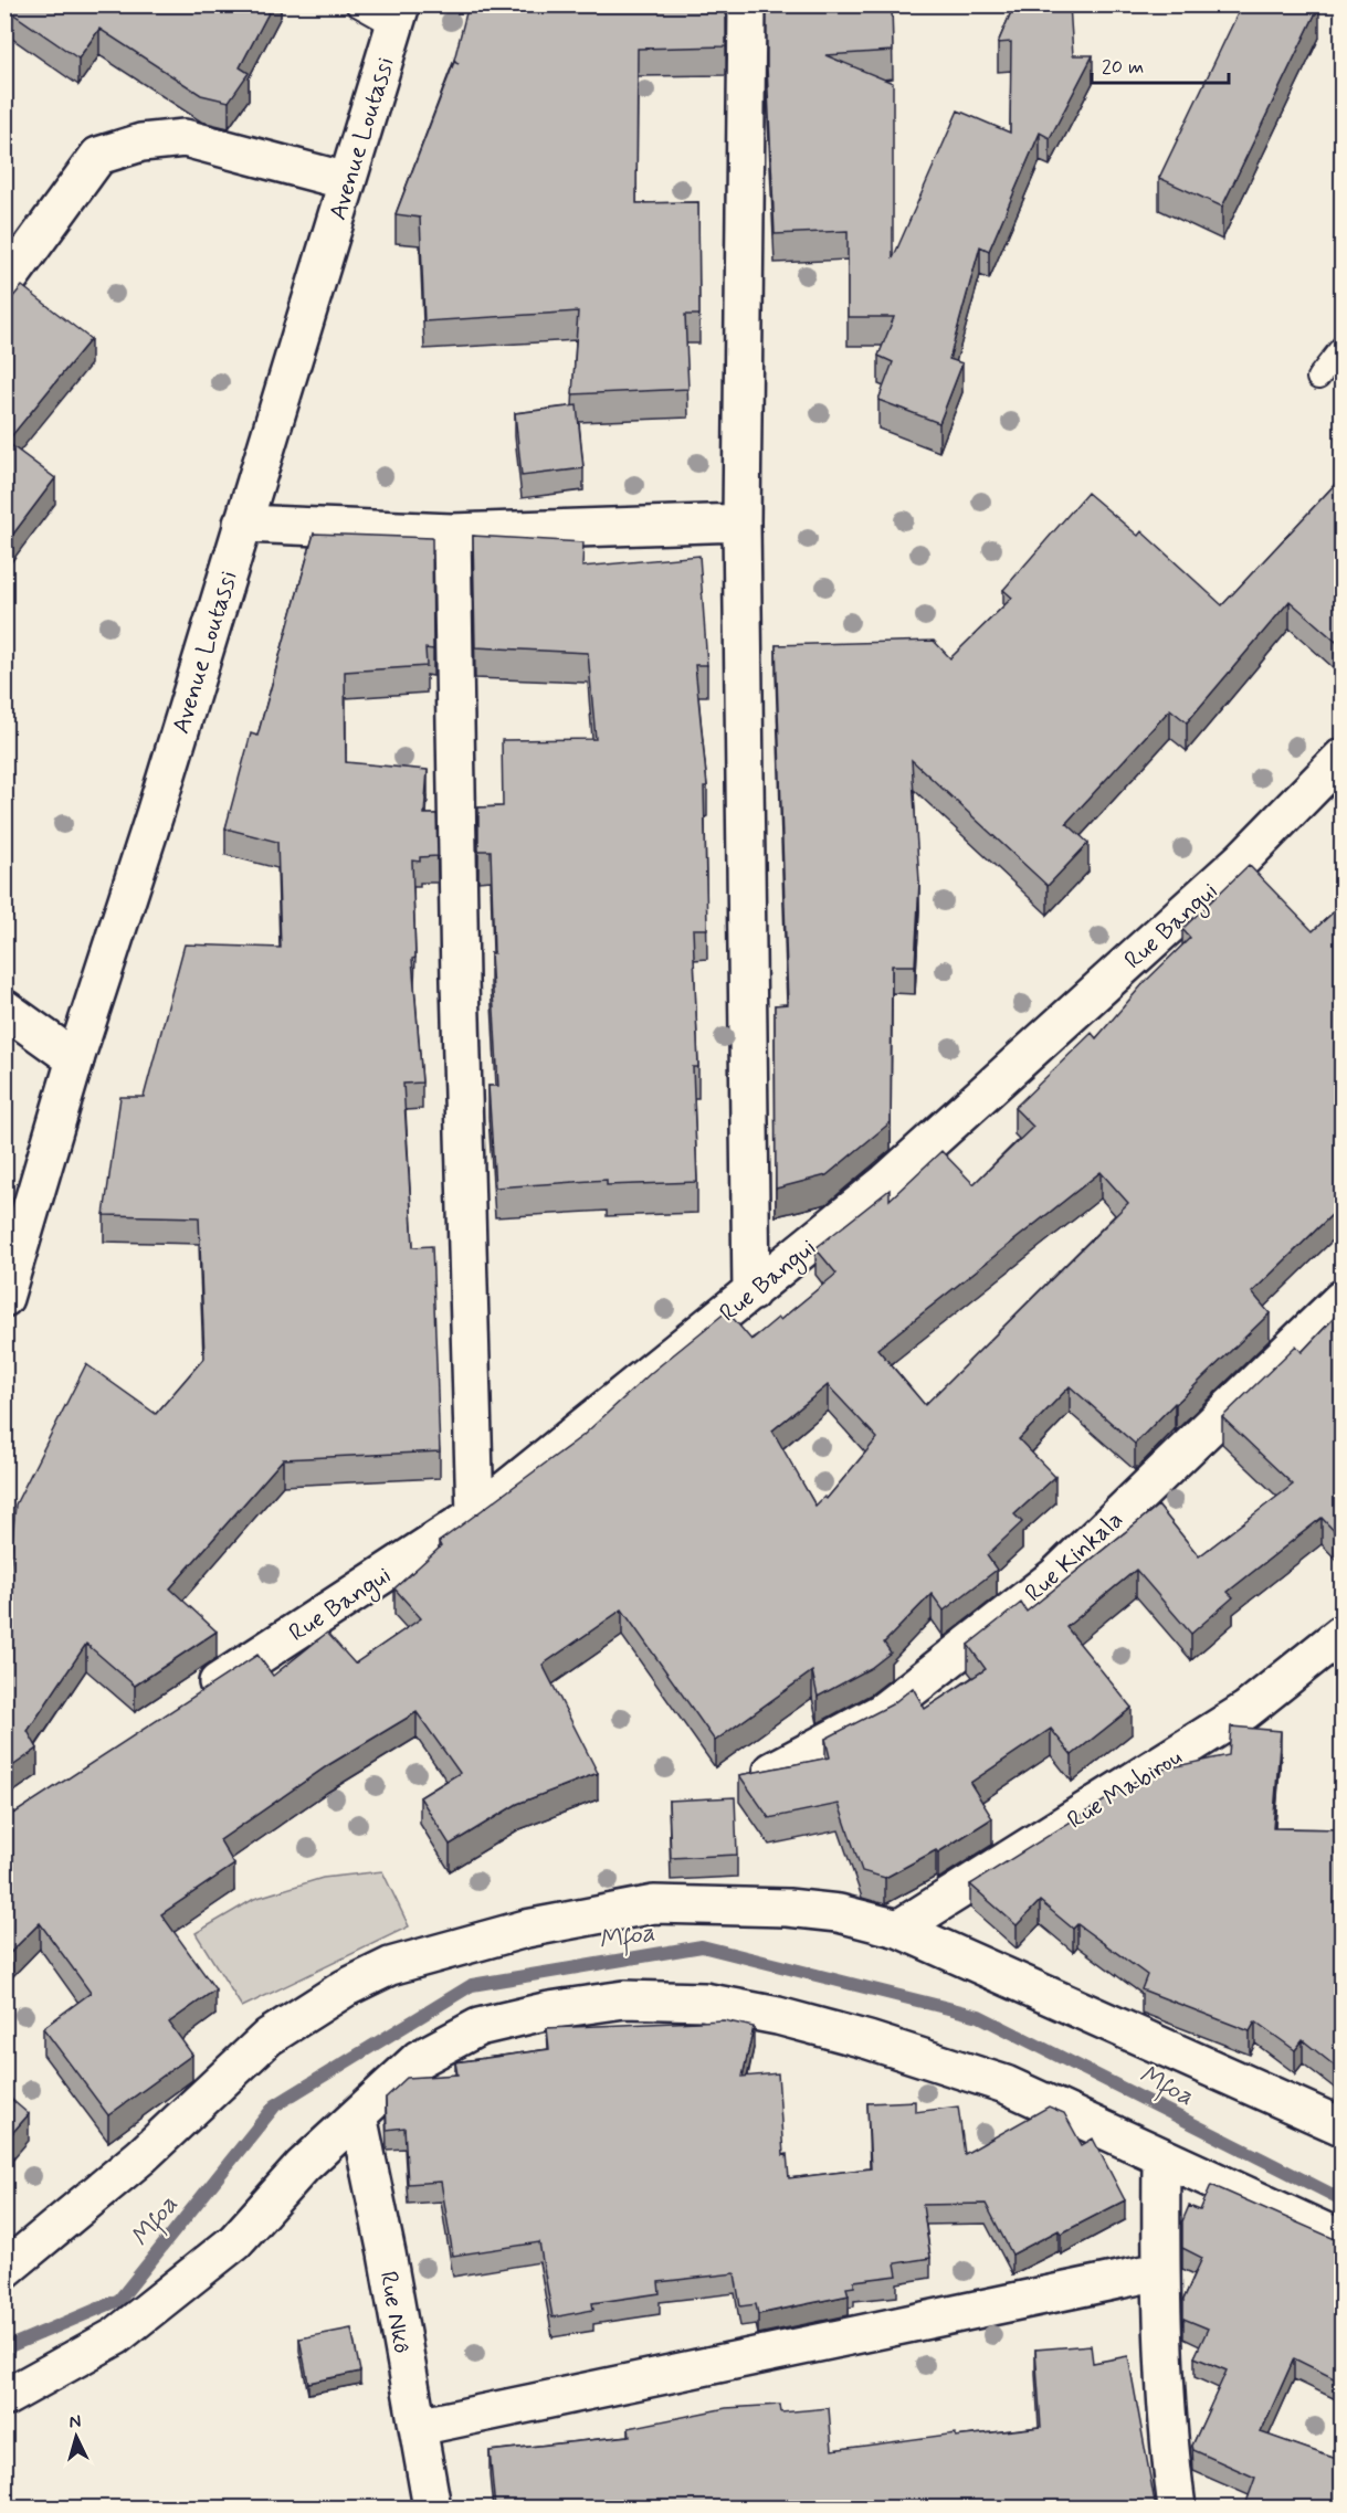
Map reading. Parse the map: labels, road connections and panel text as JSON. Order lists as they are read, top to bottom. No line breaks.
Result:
{"streets":{"street":["Avenue Loutassi","Rue Bangui","Rue Kinkala","Rue Mabirou","Rue Nkô"]},"water":["Mfoa"],"scale_bar":"20 m","north":"top"}
